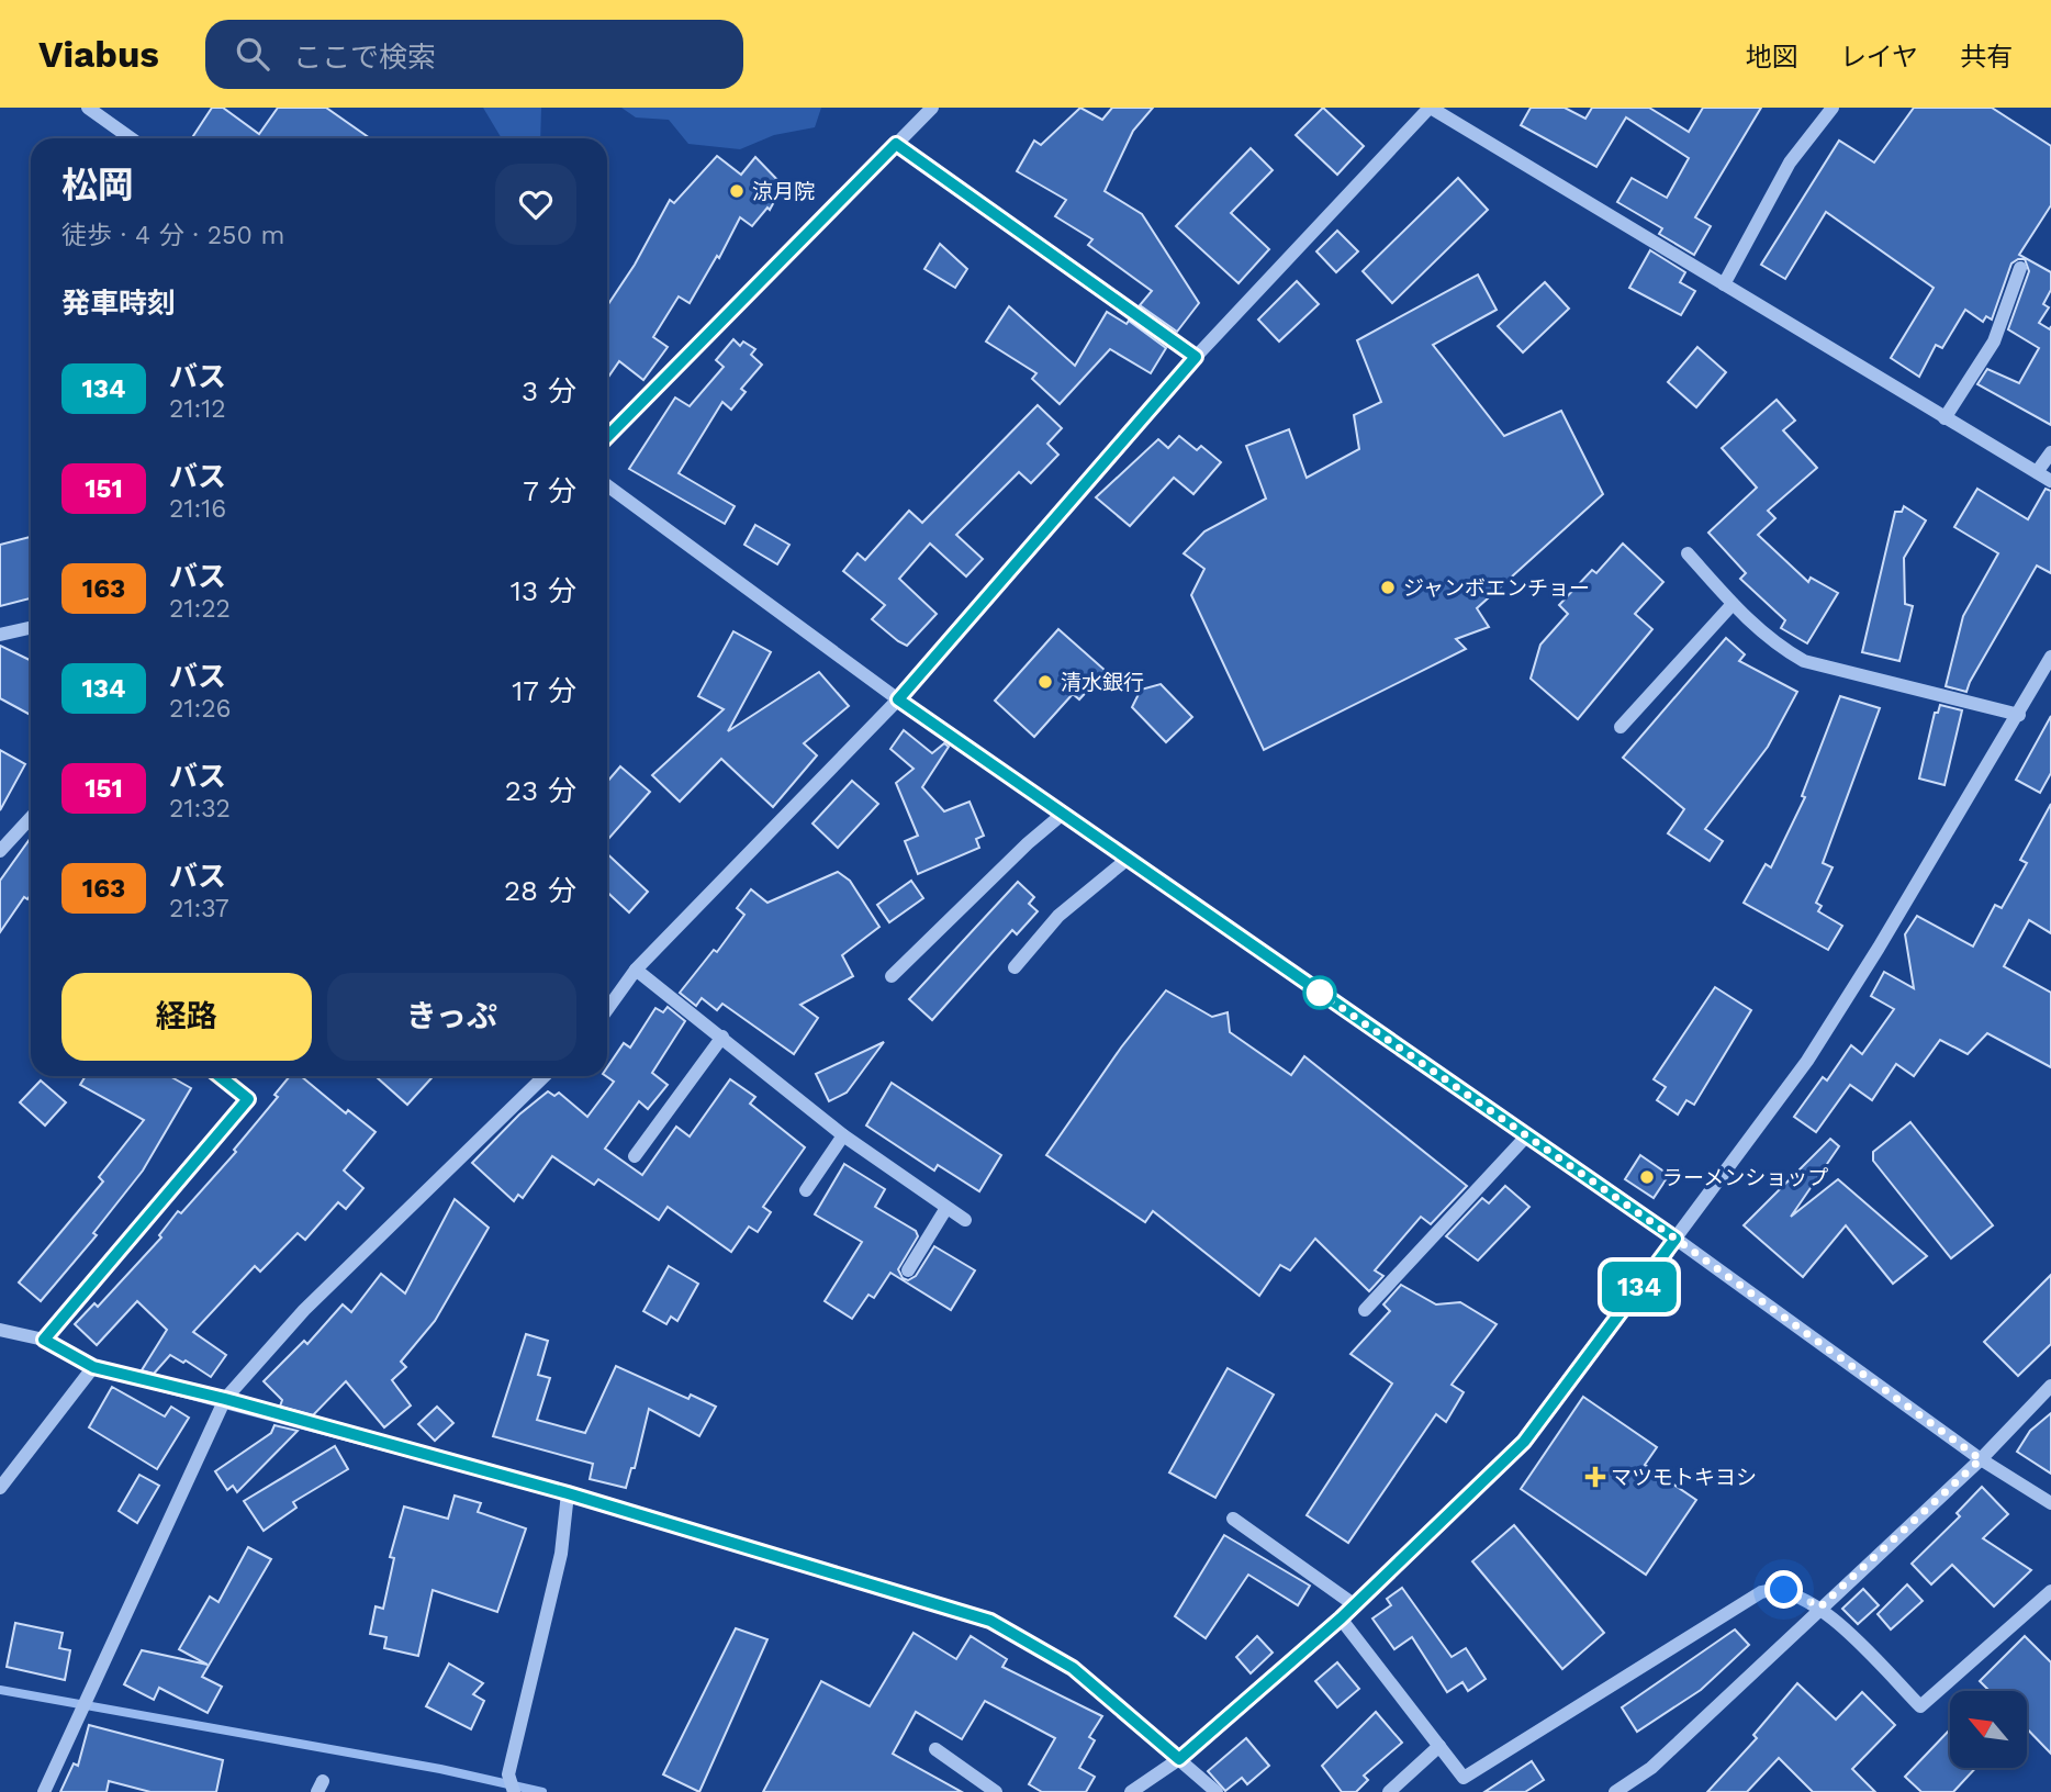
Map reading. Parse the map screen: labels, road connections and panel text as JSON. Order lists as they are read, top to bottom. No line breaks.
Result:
{"places":{"other":["涼月院","ジャンボエンチョー","清水銀行","ラーメンショップ"],"health":["マツモトキヨシ"]},"lines":["bus line 134"],"north":"top left","page":{"header":"Viabus","search":"ここで検索","nav":["地図","レイヤ","共有"],"on_map":"134","heading":[["松岡","徒歩 · 4 分 · 250 m"],"発車時刻"],"list":[{"mark":"134","name":"バス","note":"21:12","value":"3 分"},{"mark":"151","name":"バス","note":"21:16","value":"7 分"},{"mark":"163","name":"バス","note":"21:22","value":"13 分"},{"mark":"134","name":"バス","note":"21:26","value":"17 分"},{"mark":"151","name":"バス","note":"21:32","value":"23 分"},{"mark":"163","name":"バス","note":"21:37","value":"28 分"}],"buttons":["経路","きっぷ"]}}
